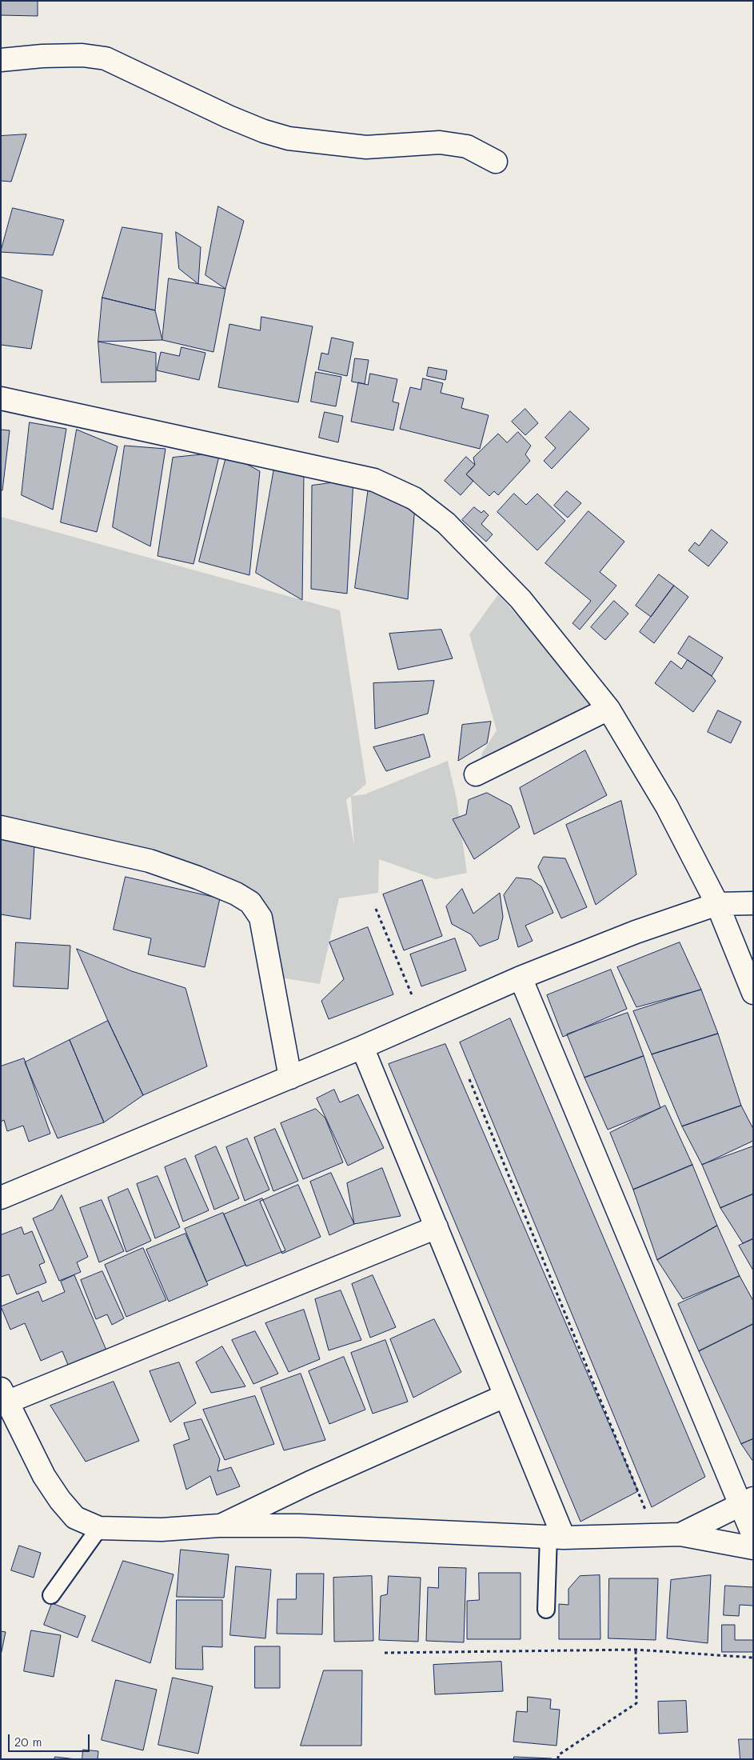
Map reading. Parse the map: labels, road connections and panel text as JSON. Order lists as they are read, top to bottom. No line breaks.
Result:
{"scale_bar":"20 m"}
